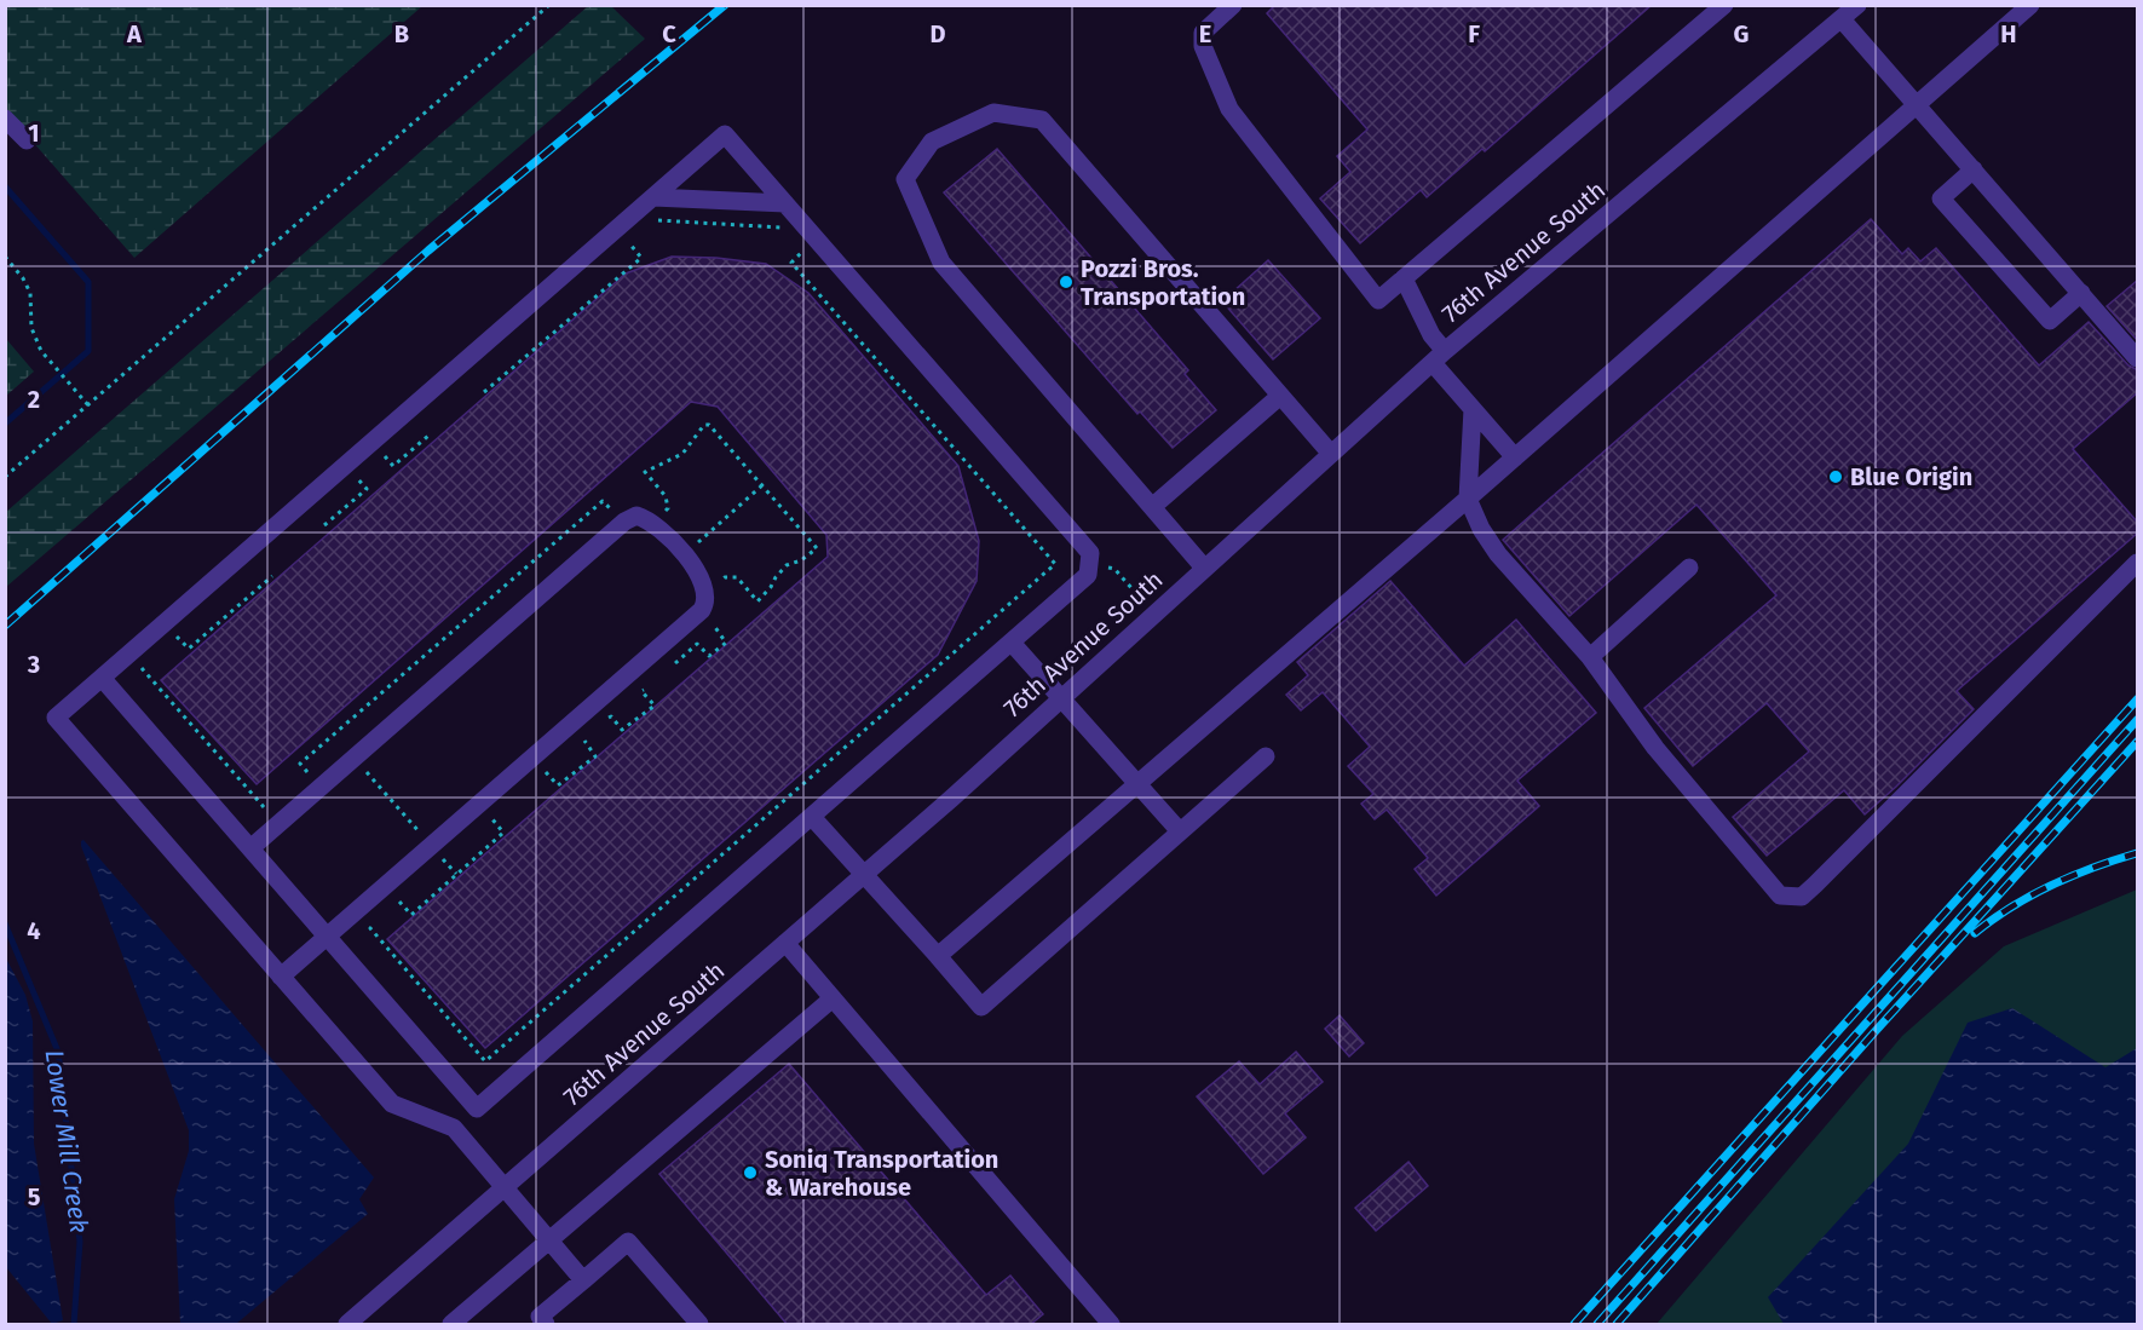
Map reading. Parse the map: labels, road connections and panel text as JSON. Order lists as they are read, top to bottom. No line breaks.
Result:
{"streets":{"street":["76th Avenue South"]},"water":["Lower Mill Creek"],"places":["Pozzi Bros. Transportation","Blue Origin","Soniq Transportation & Warehouse"],"grid":{"columns":["A","B","C","D","E","F","G","H"],"rows":["1","2","3","4","5"]}}
